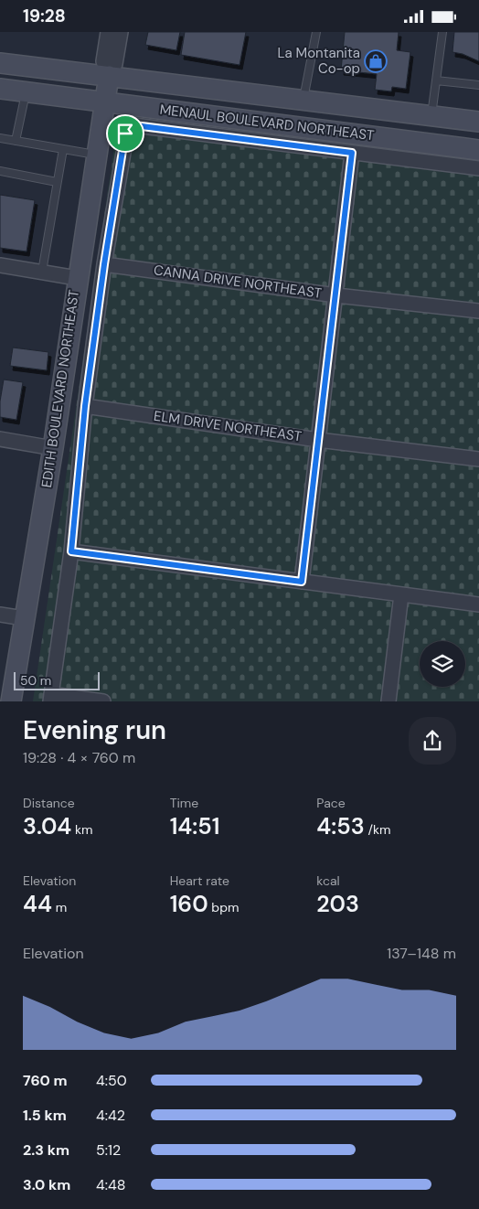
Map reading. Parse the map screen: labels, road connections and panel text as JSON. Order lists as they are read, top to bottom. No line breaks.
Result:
{"streets":{"main road":["MENAUL BOULEVARD NORTHEAST","EDITH BOULEVARD NORTHEAST"],"street":["CANNA DRIVE NORTHEAST","ELM DRIVE NORTHEAST"]},"crossings":[["MENAUL BOULEVARD NORTHEAST","EDITH BOULEVARD NORTHEAST"]],"places":{"shop":["La Montanita Co-op"]},"scale_bar":"50 m","page":{"status":"19:28","scale":"50 m","heading":["Evening run","19:28 · 4 × 760 m"],"stats":[["Distance","3.04 km"],["Time","14:51"],["Pace","4:53 /km"],["Elevation","44 m"],["Heart rate","160 bpm"],["kcal","203"]],"chart":["Elevation","137–148 m"],"list":[{"name":"760 m","note":"4:50"},{"name":"1.5 km","note":"4:42"},{"name":"2.3 km","note":"5:12"},{"name":"3.0 km","note":"4:48"}]}}
